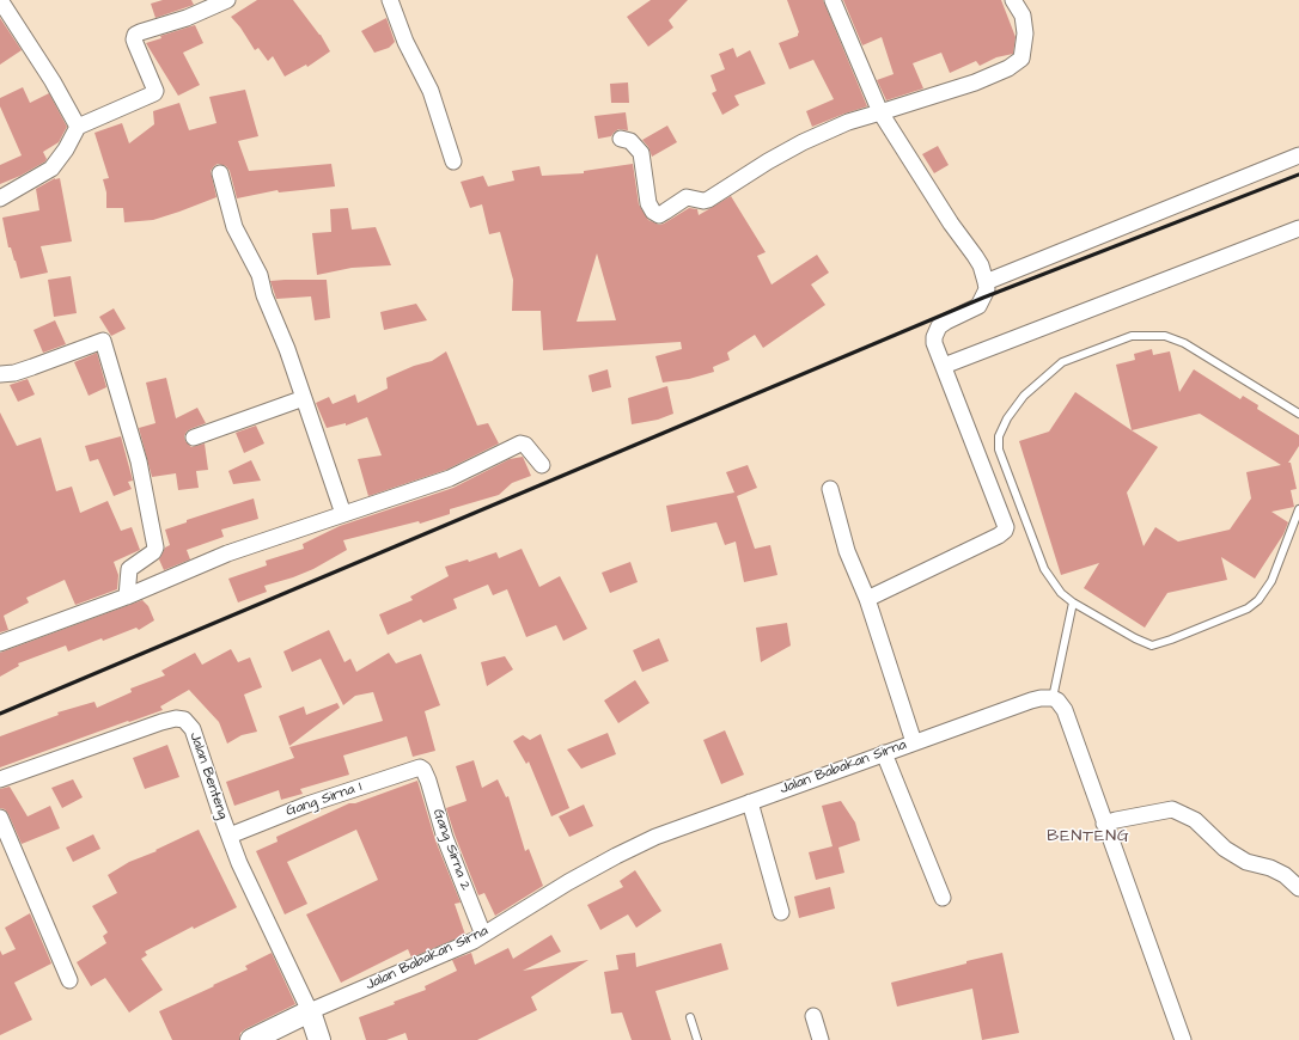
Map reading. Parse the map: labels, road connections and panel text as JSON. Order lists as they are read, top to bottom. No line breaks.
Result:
{"streets":{"street":["Jalan Babakan Sirna","Jalan Benteng","Gang Sirna 1","Gang Sirna 2"]},"crossings":[["Jalan Babakan Sirna","Jalan Benteng"],["Jalan Babakan Sirna","Gang Sirna 2"],["Jalan Benteng","Gang Sirna 1"],["Gang Sirna 1","Gang Sirna 2"]],"districts":["BENTENG"]}
